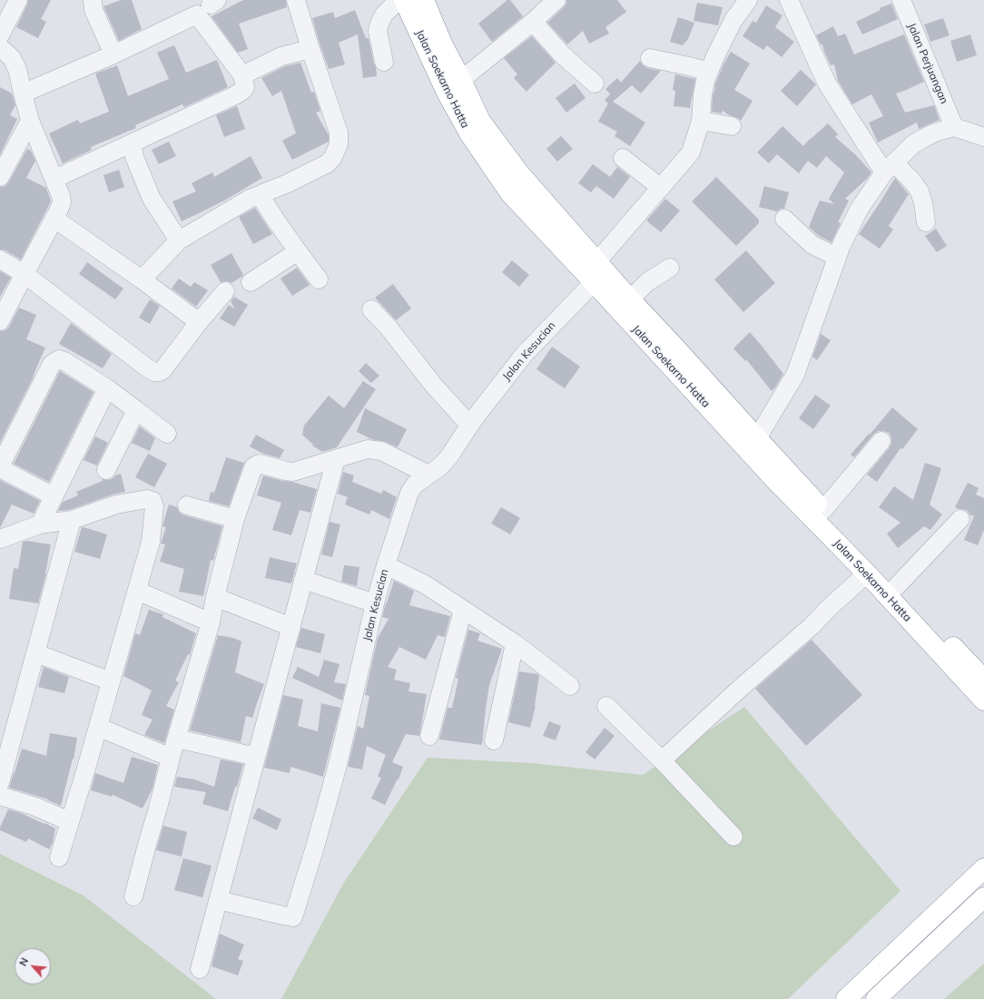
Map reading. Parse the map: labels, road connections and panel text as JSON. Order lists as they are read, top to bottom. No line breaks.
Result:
{"streets":{"highway":["Jalan Soekarno Hatta"],"street":["Jalan Perjuangan","Jalan Kesucian"]},"crossings":[["Jalan Soekarno Hatta","Jalan Kesucian"]],"north":"top left"}
